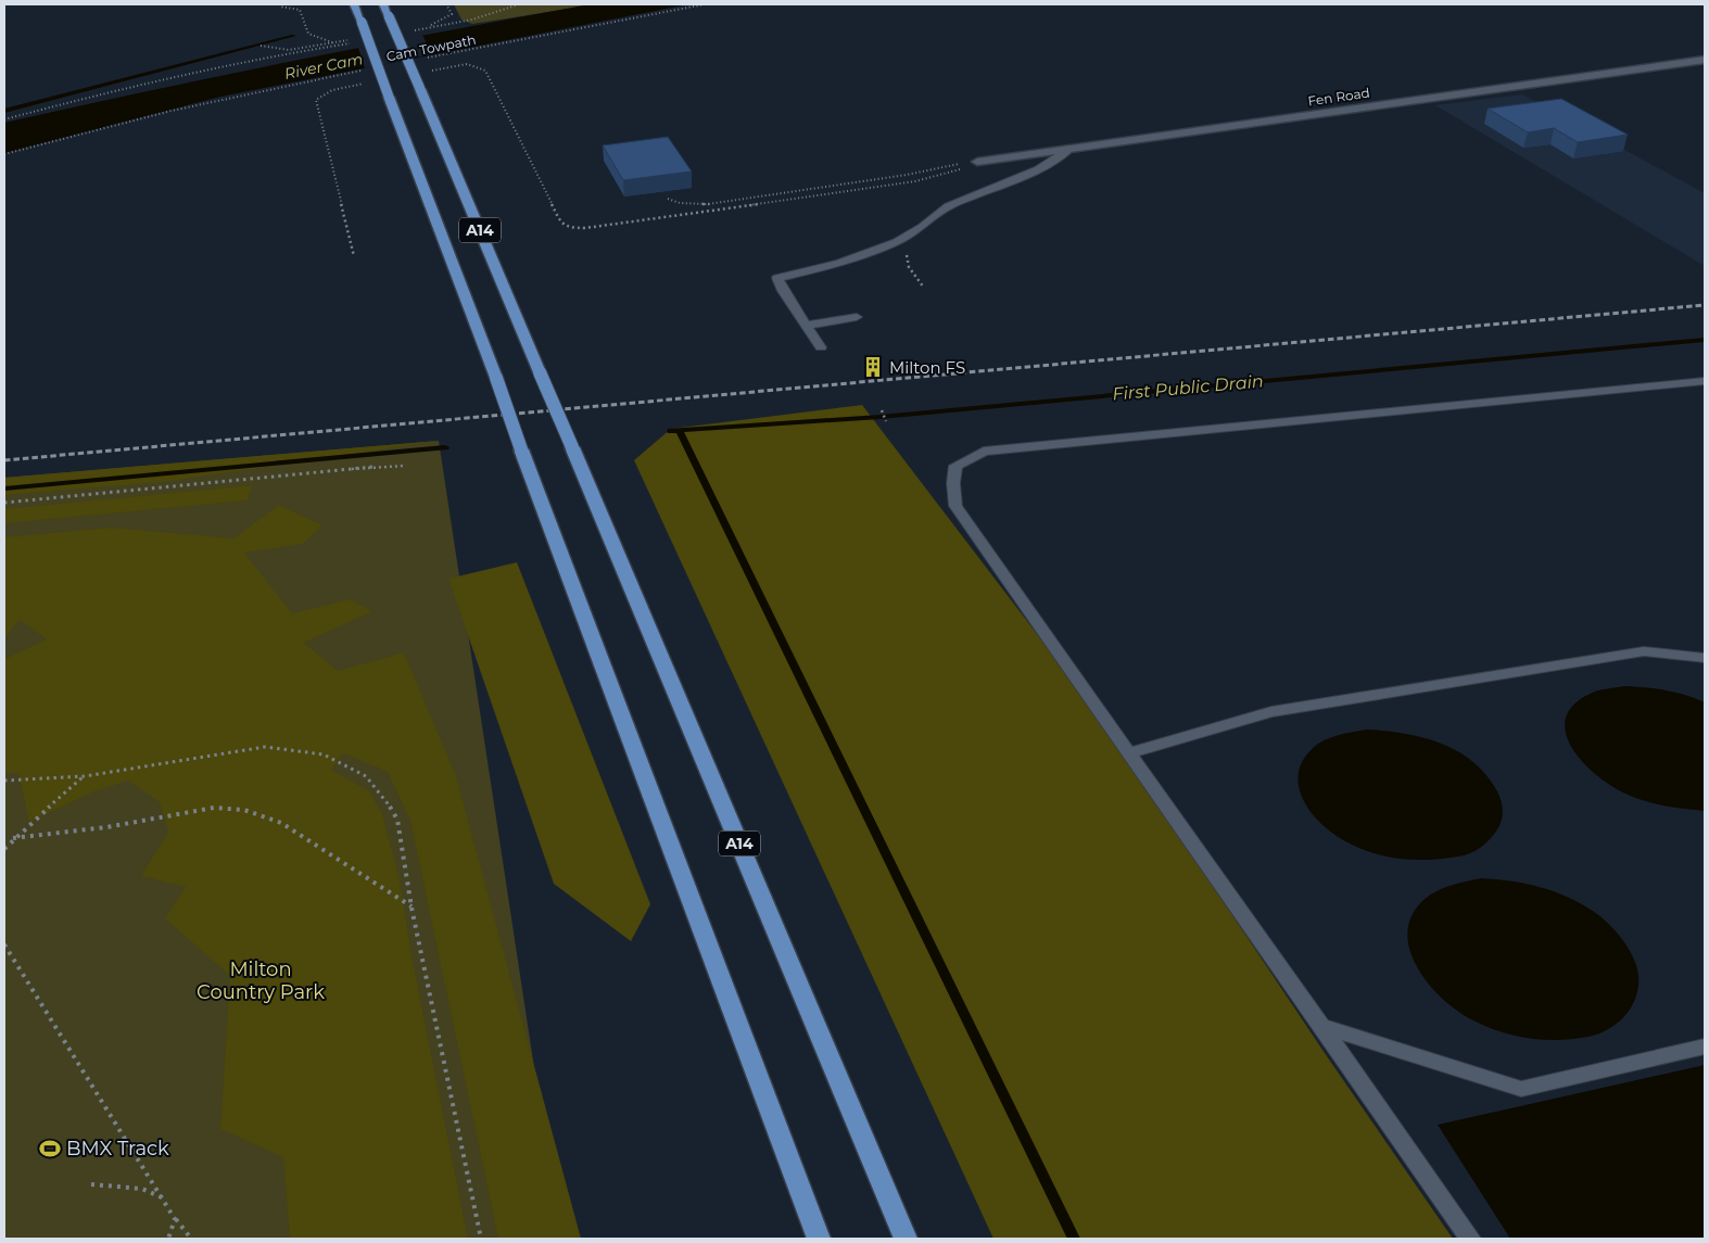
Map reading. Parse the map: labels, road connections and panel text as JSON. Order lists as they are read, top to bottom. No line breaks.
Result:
{"streets":{"highway":["A14"],"street":["Fen Road"],"path":["Cam Towpath"]},"water":["River Cam","First Public Drain"],"parks":["Milton Country Park"],"places":{"building":["Milton FS"],"sports":["BMX Track"]}}
